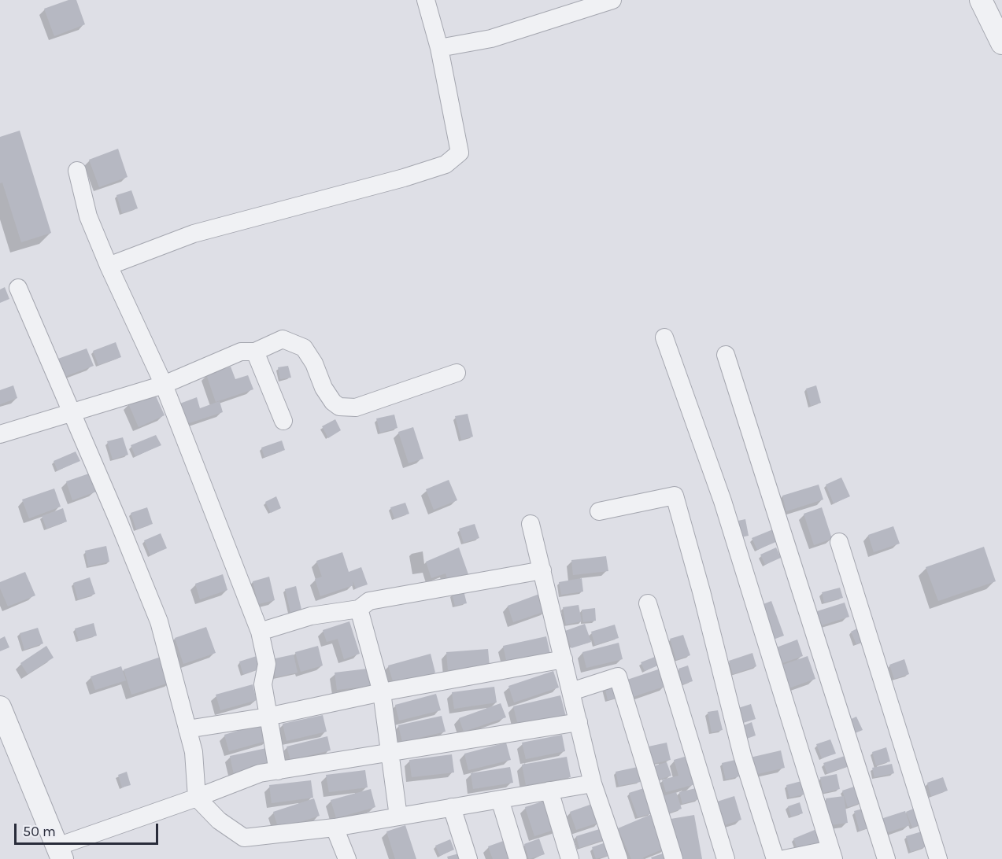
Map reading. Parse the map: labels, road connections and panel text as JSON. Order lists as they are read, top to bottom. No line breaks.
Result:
{"scale_bar":"50 m"}
